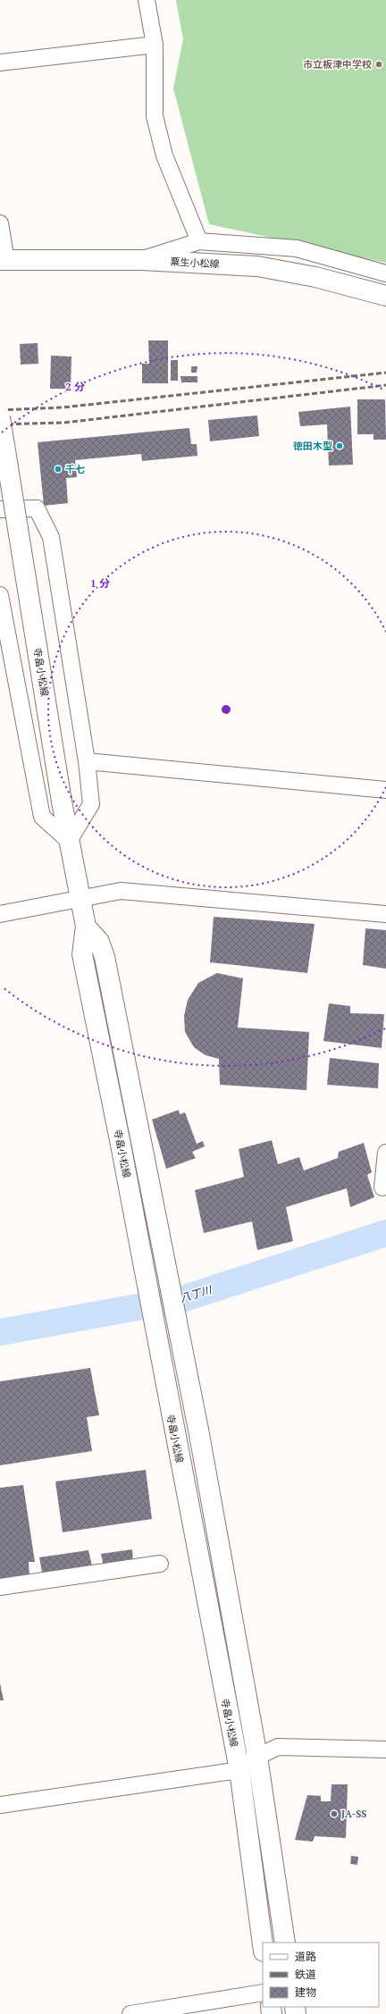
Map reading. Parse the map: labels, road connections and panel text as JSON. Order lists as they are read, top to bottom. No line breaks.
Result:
{"streets":{"main road":["粟生小松線","寺畠小松線"]},"water":["八丁川"],"places":["市立板津中学校","徳田木型","千七","JA-SS"],"legend":["道路","鉄道","建物"],"rings":["2 分","1 分"]}
